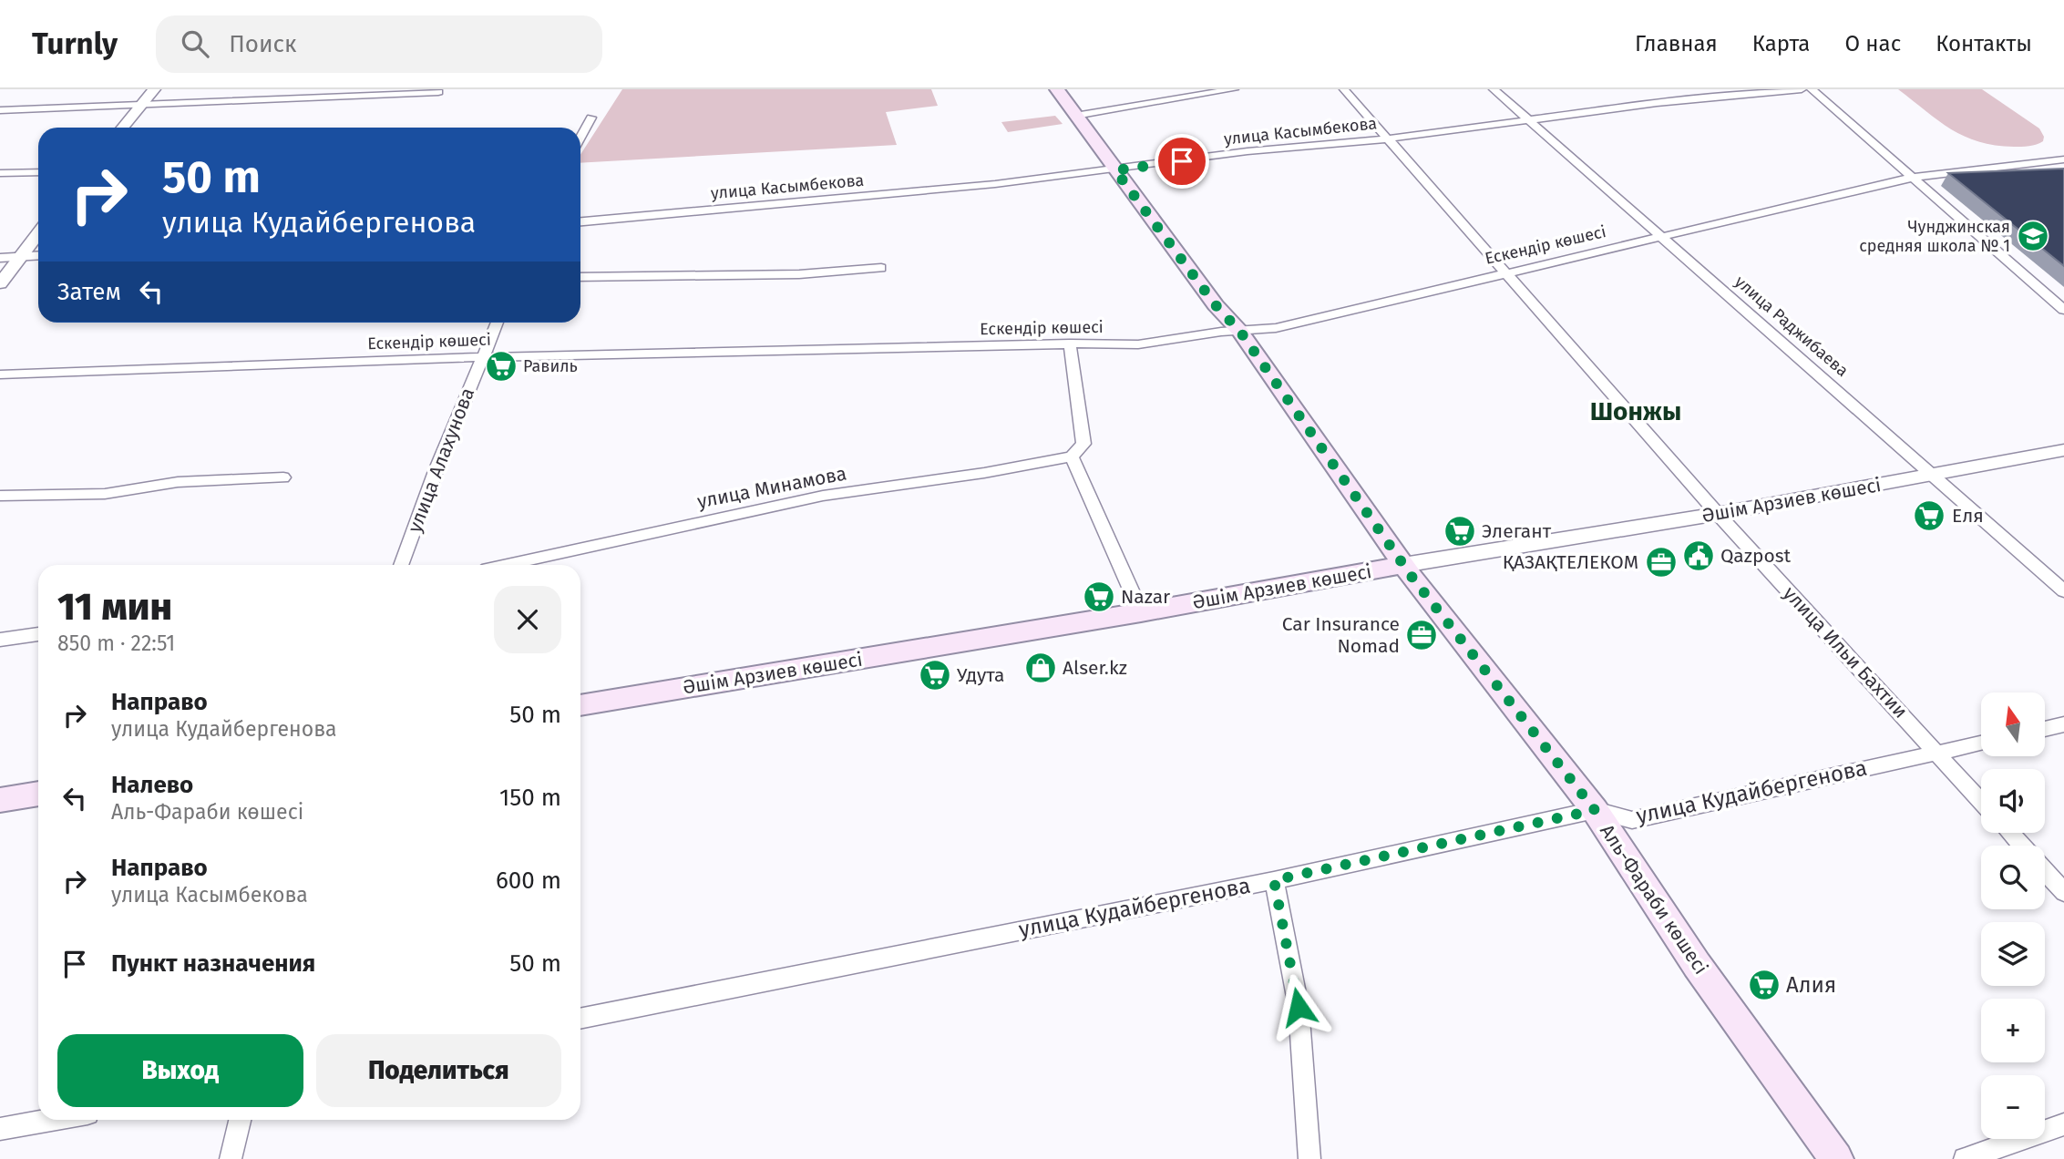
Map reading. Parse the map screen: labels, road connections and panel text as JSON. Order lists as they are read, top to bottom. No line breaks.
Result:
{"streets":{"main road":["Әшім Арзиев көшесі","Аль-Фараби көшесі"],"street":["улица Касымбекова","Ескендір көшесі","улица Раджибаева","улица Алахунова","улица Минамова","улица Ильи Бахтии","улица Кудайбергенова"]},"crossings":[["улица Касымбекова","улица Раджибаева"],["улица Касымбекова","улица Ильи Бахтии"],["улица Касымбекова","Аль-Фараби көшесі"],["Ескендір көшесі","улица Раджибаева"],["Ескендір көшесі","улица Алахунова"],["Ескендір көшесі","улица Ильи Бахтии"],["Ескендір көшесі","Аль-Фараби көшесі"],["улица Раджибаева","Әшім Арзиев көшесі"],["Әшім Арзиев көшесі","улица Ильи Бахтии"],["Әшім Арзиев көшесі","Аль-Фараби көшесі"],["улица Ильи Бахтии","улица Кудайбергенова"],["улица Кудайбергенова","Аль-Фараби көшесі"]],"districts":["Шонжы"],"places":{"school or university":["Чунджинская средняя школа № 1"],"supermarket":["Равиль","Еля","Элегант","Nazar","Удута","Алия"],"public building":["Qazpost"],"office":["ҚАЗАҚТЕЛЕКОМ","Car Insurance Nomad"],"shop":["Alser.kz"]},"north":"top","page":{"header":"Turnly","search":"Поиск","nav":["Главная","Карта","О нас","Контакты"],"turn":["50 m","улица Кудайбергенова"],"then":"Затем","heading":["11 мин","850 m · 22:51"],"list":[{"name":"Направо","note":"улица Кудайбергенова","value":"50 m"},{"name":"Налево","note":"Аль-Фараби көшесі","value":"150 m"},{"name":"Направо","note":"улица Касымбекова","value":"600 m"},{"name":"Пункт назначения","value":"50 m"}],"map_buttons":["+","−"],"buttons":["Выход","Поделиться"]}}
